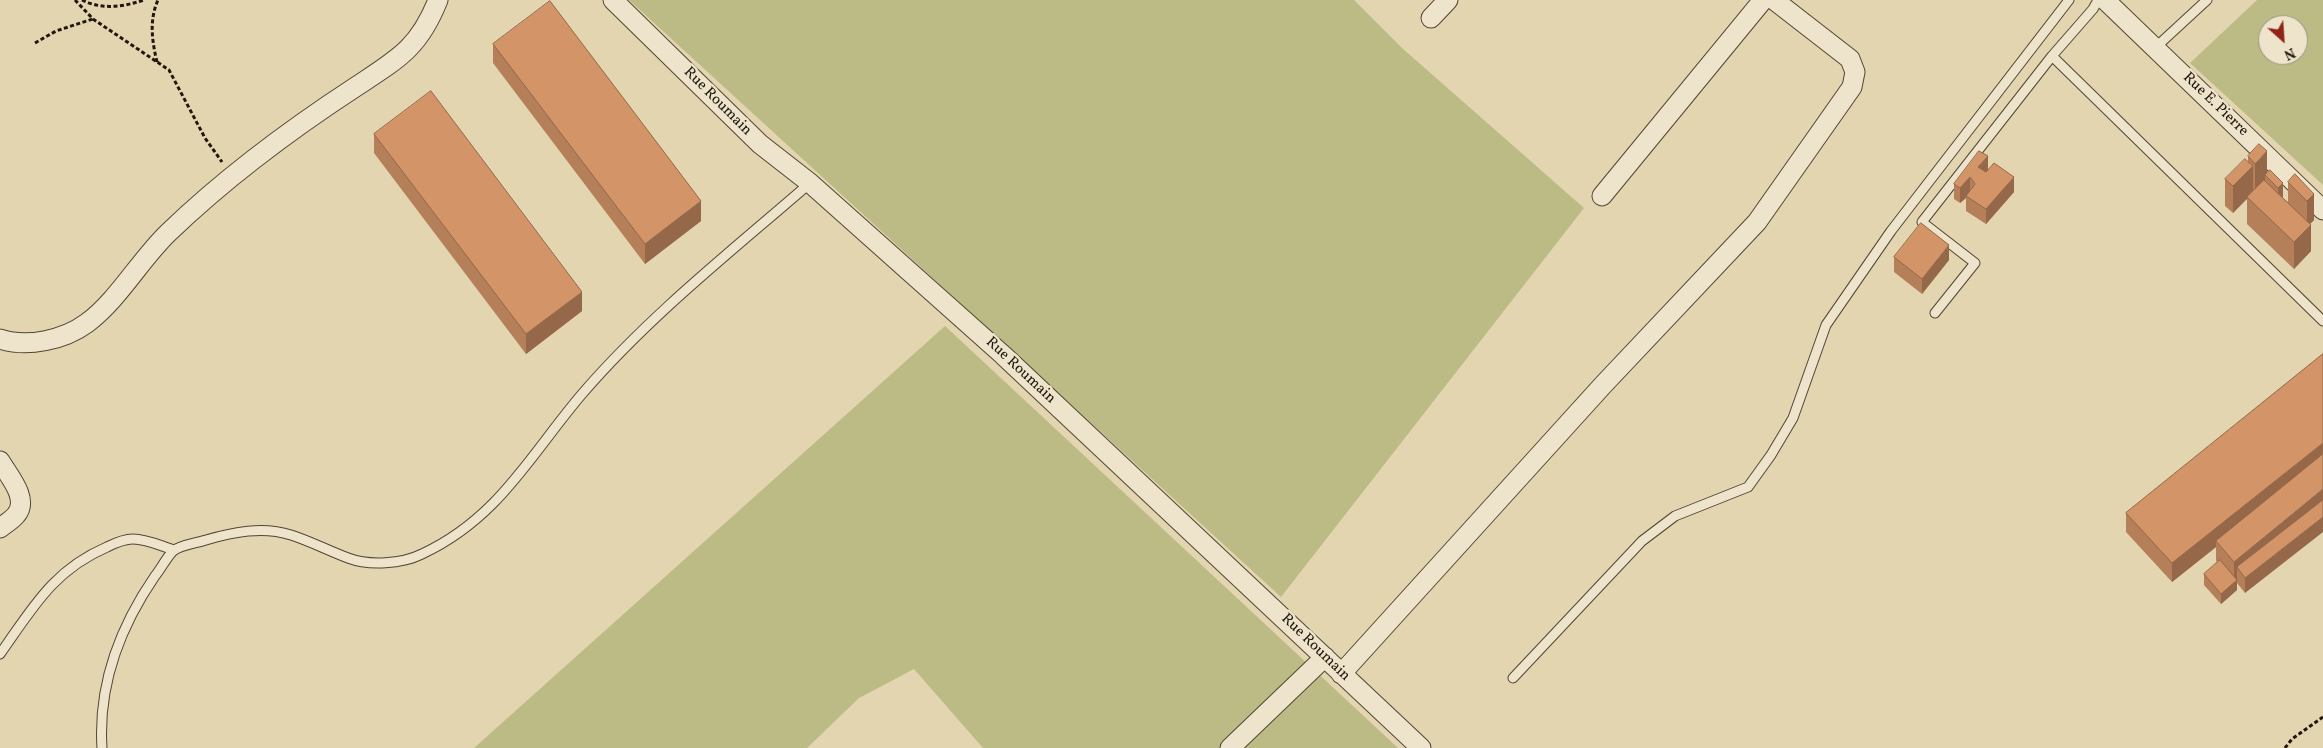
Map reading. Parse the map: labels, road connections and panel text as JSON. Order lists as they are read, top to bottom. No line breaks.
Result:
{"streets":{"street":["Rue Roumain","Rue E. Pierre"]},"north":"bottom right"}
